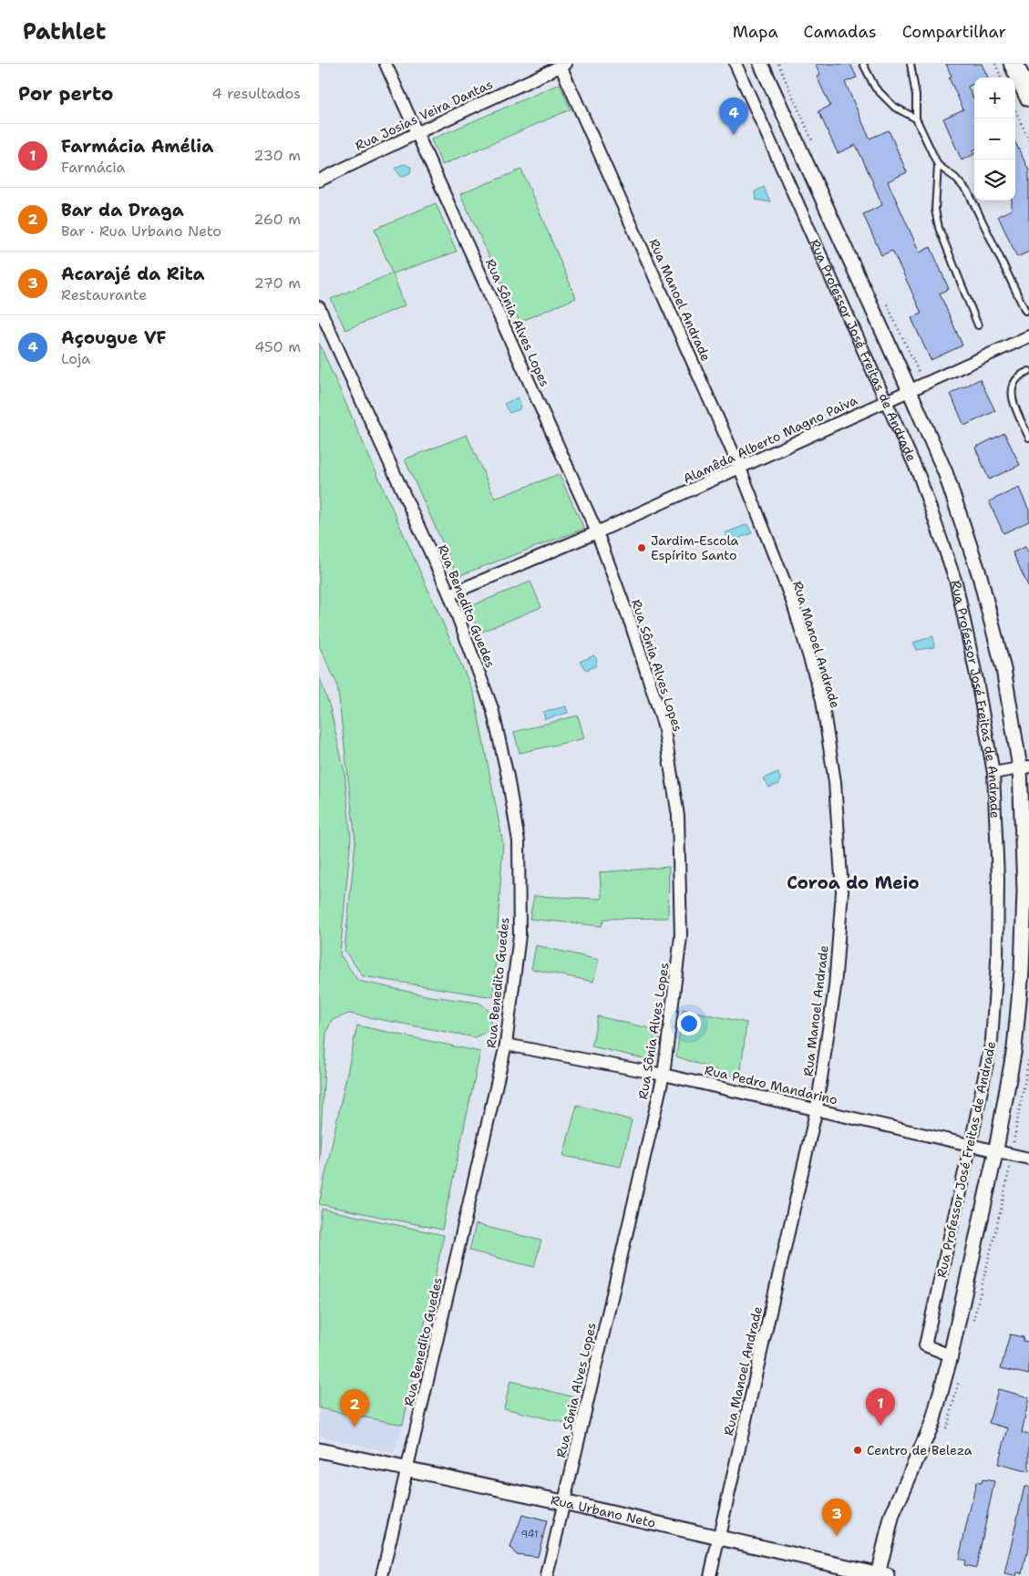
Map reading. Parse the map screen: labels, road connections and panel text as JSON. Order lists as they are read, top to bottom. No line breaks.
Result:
{"streets":{"street":["Rua Josias Veira Dantas","Rua Manoel Andrade","Rua Sônia Alves Lopes","Rua Professor José Freitas de Andrade","Alamêda Alberto Magno Paiva","Rua Benedito Guedes","Rua Pedro Mandarino","Rua Urbano Neto"]},"crossings":[["Rua Josias Veira Dantas","Rua Manoel Andrade"],["Rua Josias Veira Dantas","Rua Sônia Alves Lopes"],["Rua Manoel Andrade","Alamêda Alberto Magno Paiva"],["Rua Manoel Andrade","Rua Pedro Mandarino"],["Rua Manoel Andrade","Rua Urbano Neto"],["Rua Sônia Alves Lopes","Alamêda Alberto Magno Paiva"],["Rua Sônia Alves Lopes","Rua Pedro Mandarino"],["Rua Sônia Alves Lopes","Rua Urbano Neto"],["Rua Professor José Freitas de Andrade","Alamêda Alberto Magno Paiva"],["Rua Professor José Freitas de Andrade","Rua Pedro Mandarino"],["Rua Professor José Freitas de Andrade","Rua Urbano Neto"],["Alamêda Alberto Magno Paiva","Rua Benedito Guedes"],["Rua Benedito Guedes","Rua Pedro Mandarino"],["Rua Benedito Guedes","Rua Urbano Neto"]],"districts":["Coroa do Meio"],"places":["Jardim-Escola Espírito Santo","Centro de Beleza"],"house_numbers":["941"],"page":{"header":"Pathlet","nav":["Mapa","Camadas","Compartilhar"],"heading":["Por perto","4 resultados"],"map_buttons":["+","−"],"pins":["4","1","2","3"],"list":[{"mark":"1","name":"Farmácia Amélia","note":"Farmácia","value":"230 m"},{"mark":"2","name":"Bar da Draga","note":"Bar · Rua Urbano Neto","value":"260 m"},{"mark":"3","name":"Acarajé da Rita","note":"Restaurante","value":"270 m"},{"mark":"4","name":"Açougue VF","note":"Loja","value":"450 m"}]}}
